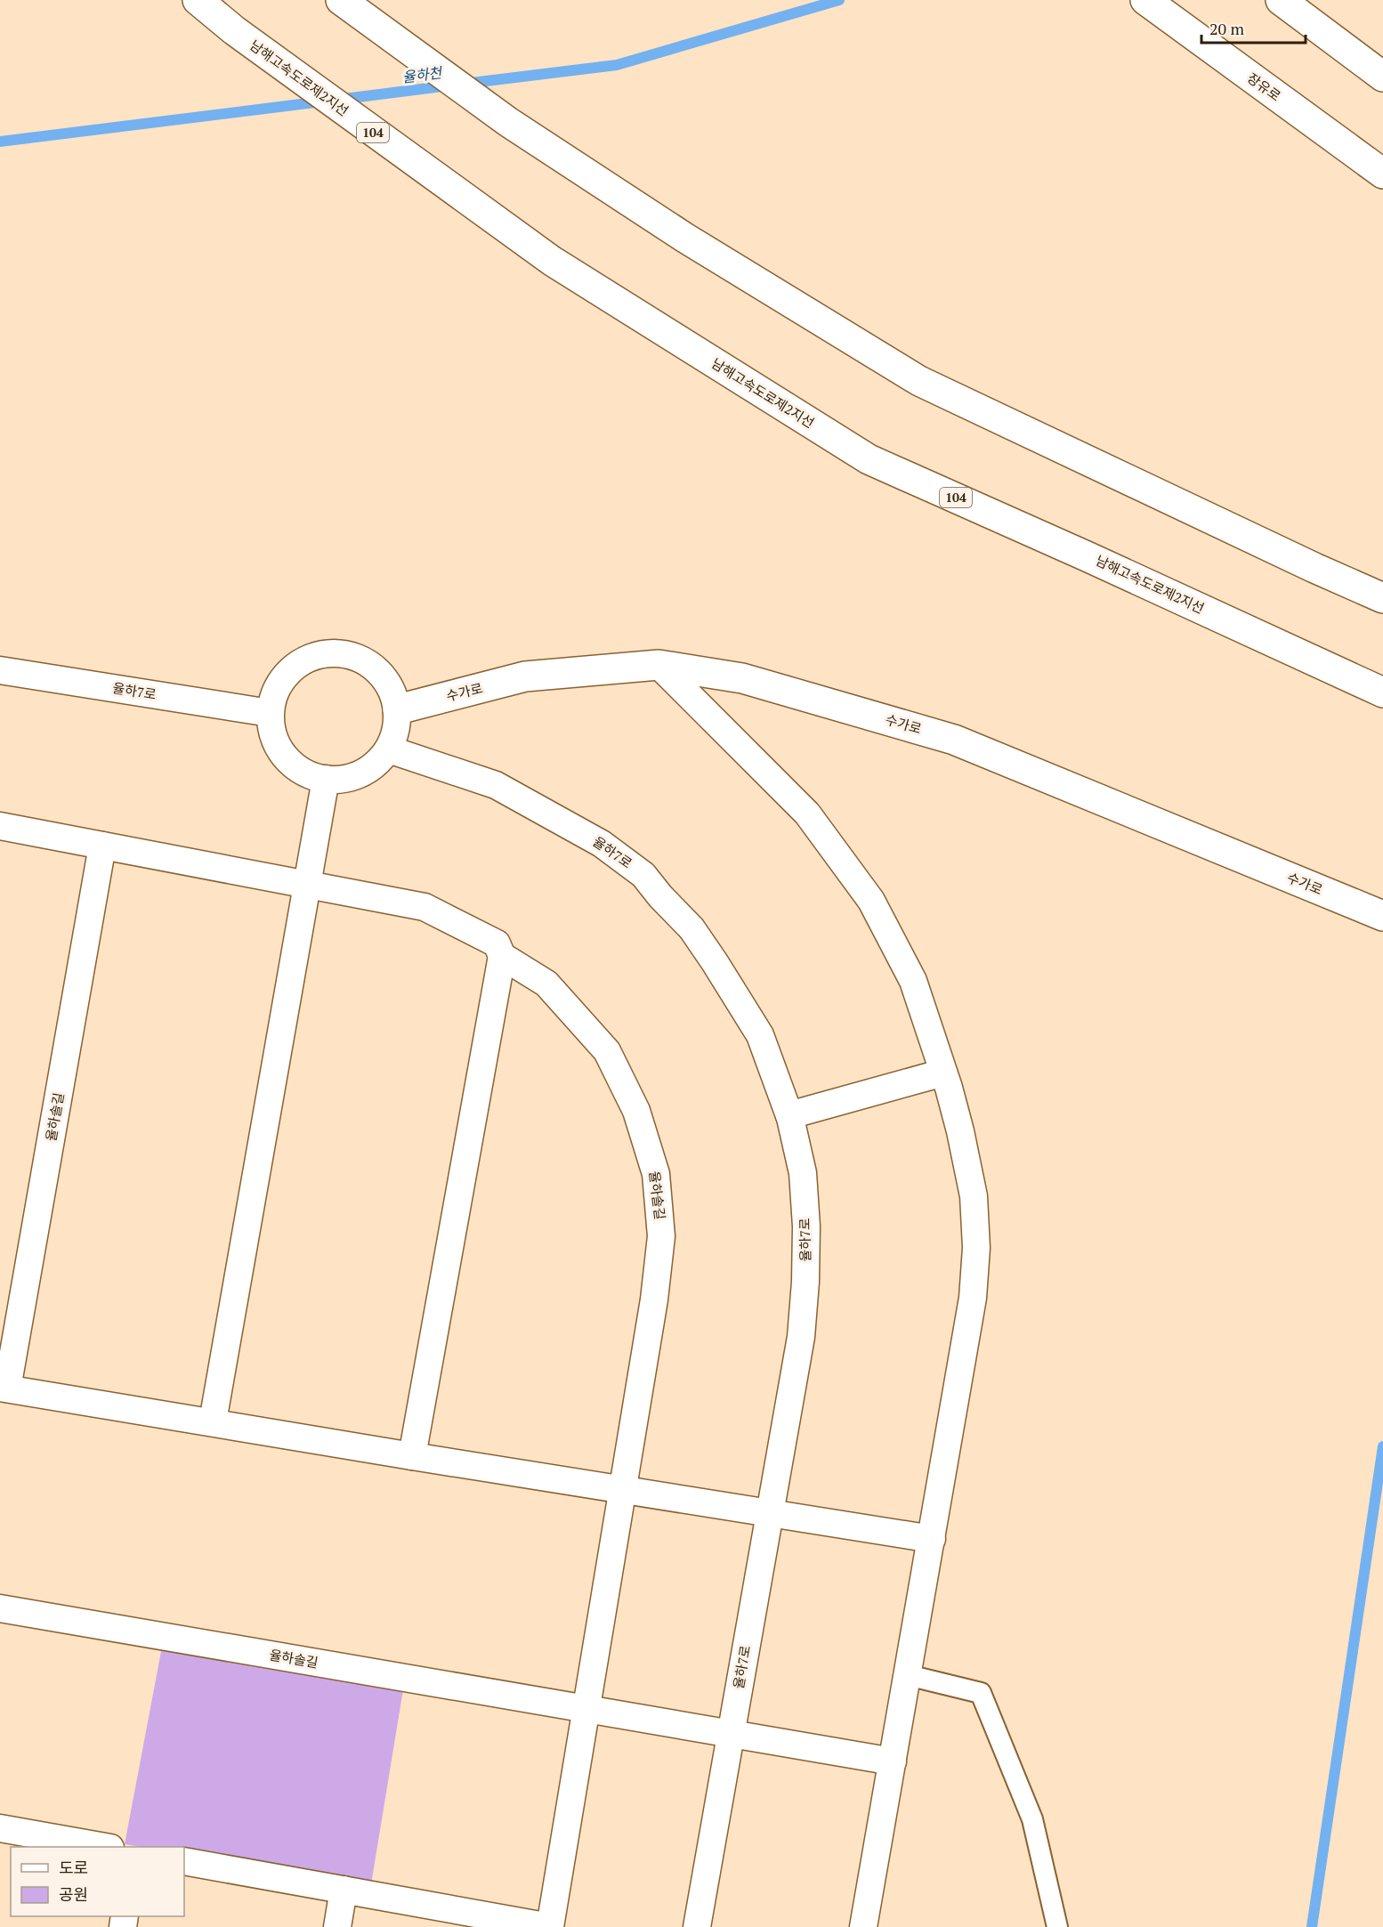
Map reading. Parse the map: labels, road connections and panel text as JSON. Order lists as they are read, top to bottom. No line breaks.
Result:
{"streets":{"main road":["남해고속도로제2지선","장유로","104","수가로"],"street":["율하7로","율하솔길"]},"crossings":[["율하7로","수가로"]],"water":["율하천"],"legend":["도로","공원"],"scale_bar":"20 m"}
